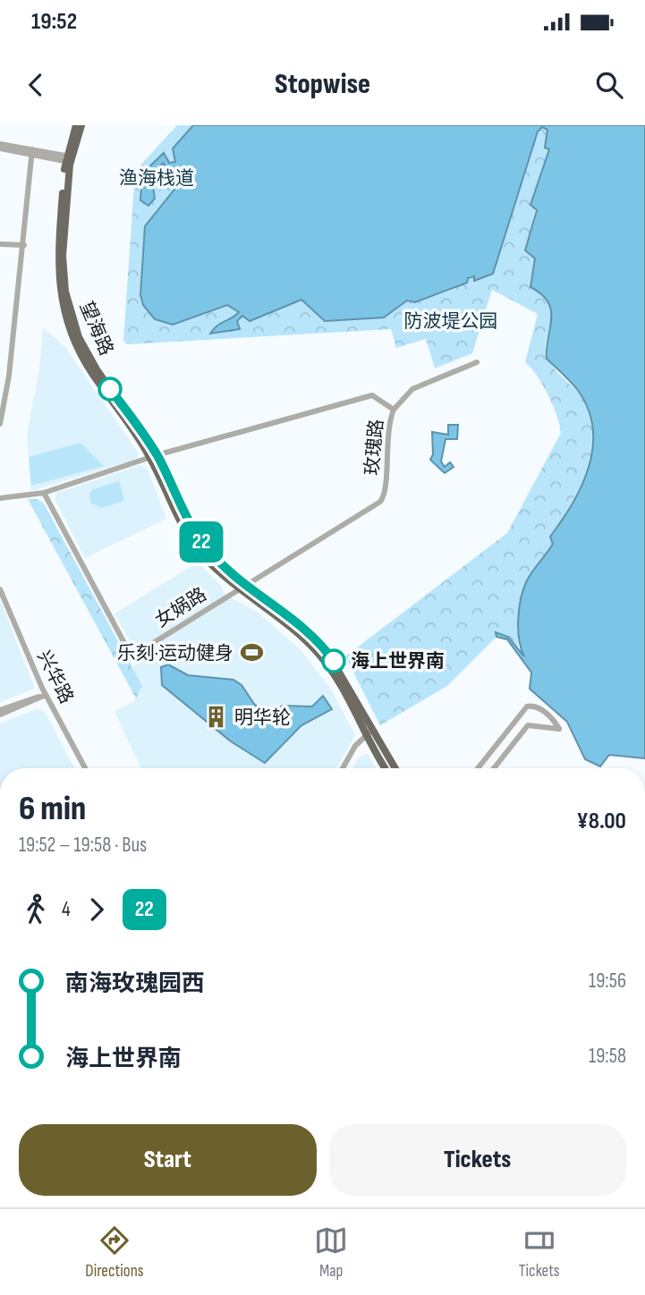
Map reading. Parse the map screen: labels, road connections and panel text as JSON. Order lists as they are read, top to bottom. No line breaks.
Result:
{"streets":{"main road":["望海路"],"street":["玫瑰路","女娲路","兴华路"]},"crossings":[["望海路","玫瑰路"],["望海路","女娲路"],["玫瑰路","女娲路"]],"parks":["渔海栈道","防波堤公园"],"places":{"sports":["乐刻·运动健身"],"other":["海上世界南"],"building":["明华轮"]},"lines":["bus line 22"],"page":{"status":"19:52","header":"Stopwise","on_map":"22","heading":["6 min","19:52 – 19:58 · Bus","¥8.00"],"legs":["4","22"],"list":[{"name":"南海玫瑰园西","value":"19:56"},{"name":"海上世界南","value":"19:58"}],"buttons":["Start","Tickets"],"tabs":["Directions","Map","Tickets"]}}
